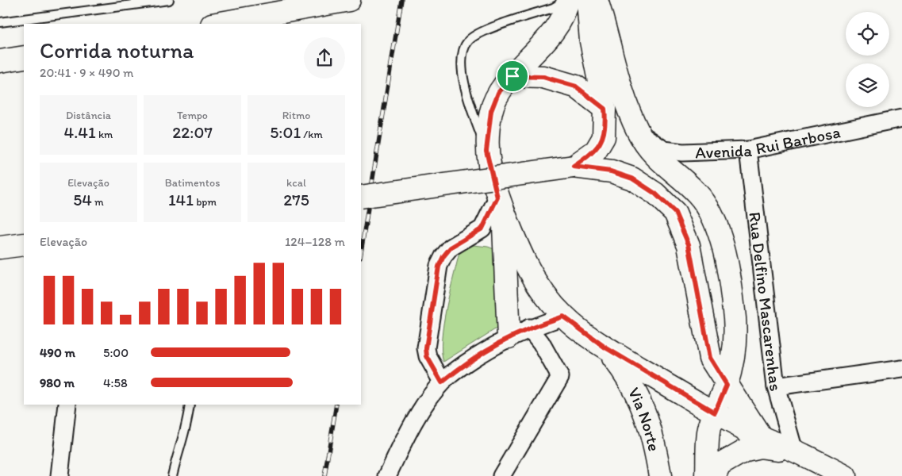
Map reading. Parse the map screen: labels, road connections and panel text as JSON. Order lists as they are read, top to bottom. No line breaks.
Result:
{"streets":{"main road":["Via Norte"],"street":["Avenida Rui Barbosa","Rua Delfino Mascarenhas"]},"crossings":[["Avenida Rui Barbosa","Rua Delfino Mascarenhas"]],"page":{"heading":["Corrida noturna","20:41 · 9 × 490 m"],"stats":[["Distância","4.41 km"],["Tempo","22:07"],["Ritmo","5:01 /km"],["Elevação","54 m"],["Batimentos","141 bpm"],["kcal","275"]],"chart":["Elevação","124–128 m"],"list":[{"name":"490 m","note":"5:00"},{"name":"980 m","note":"4:58"}]}}
